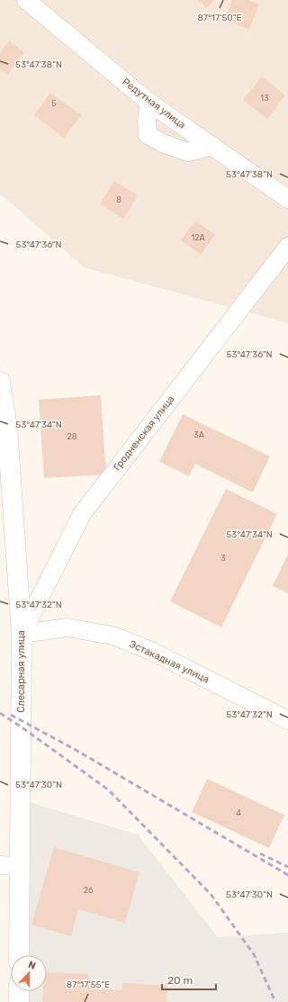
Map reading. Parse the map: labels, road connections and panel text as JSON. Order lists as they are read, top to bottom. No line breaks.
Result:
{"streets":{"main road":["Слесарная улица"],"street":["Редутная улица","Гродненская улица","Эстакадная улица"]},"crossings":[["Гродненская улица","Эстакадная улица"],["Гродненская улица","Слесарная улица"],["Эстакадная улица","Слесарная улица"]],"house_numbers":["13","5","8","12А","3А","28","3","4","26"],"scale_bar":"20 m","north":"top","coordinates":["87°17'50\"E","53°47'38\"N","53°47'36\"N","53°47'34\"N","53°47'32\"N","53°47'30\"N","87°17'55\"E"]}
